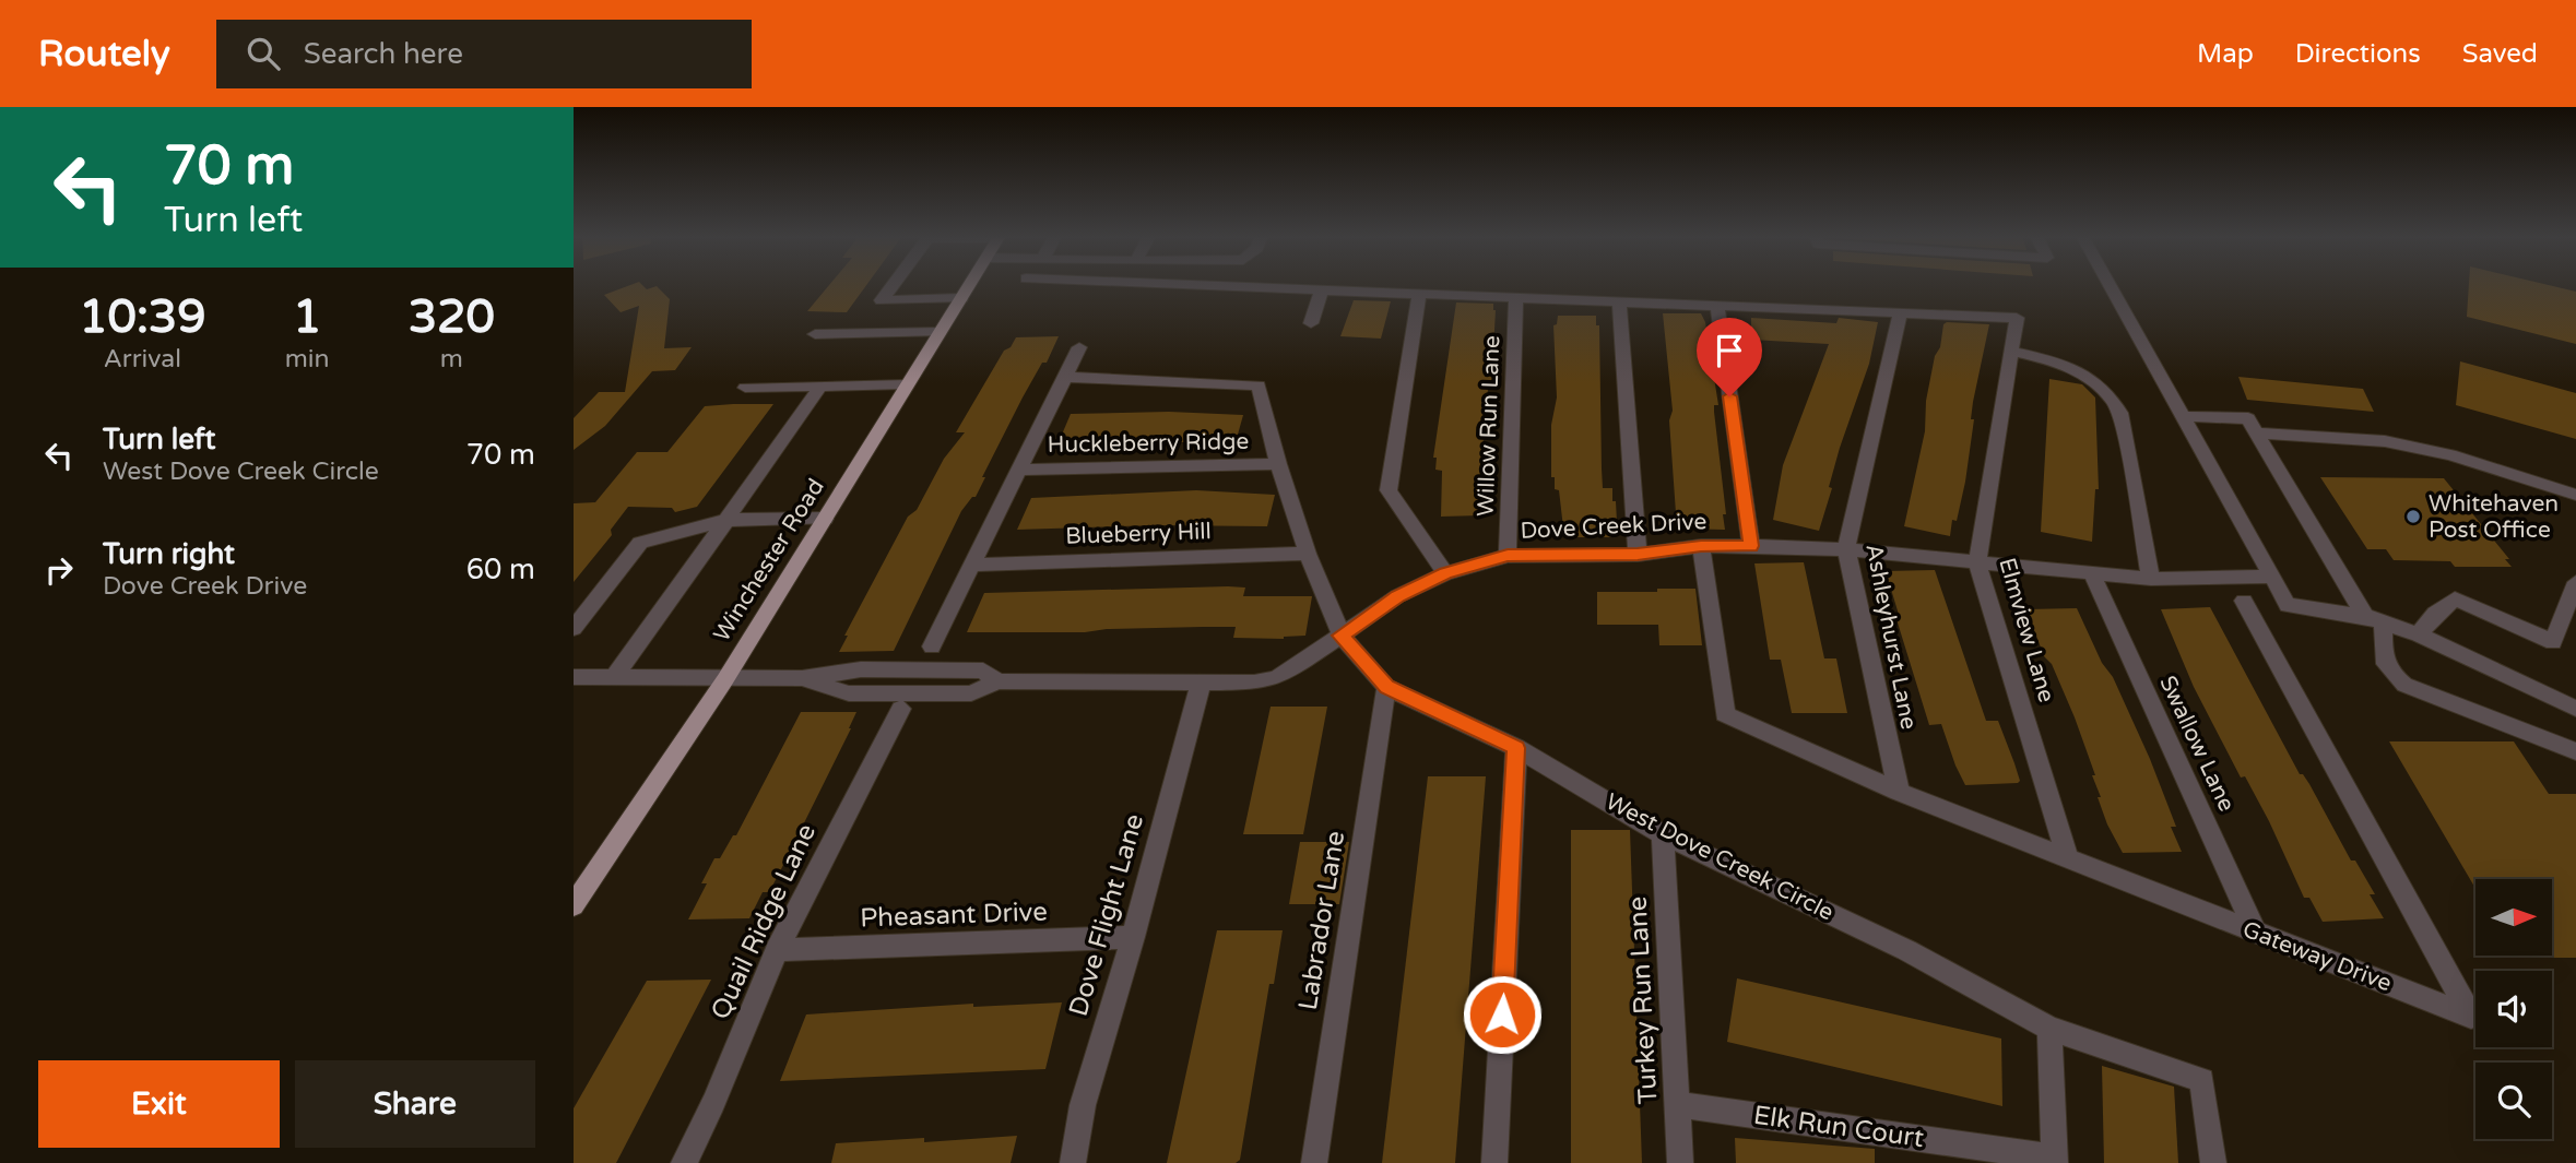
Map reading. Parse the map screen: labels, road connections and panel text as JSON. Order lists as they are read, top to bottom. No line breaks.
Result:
{"streets":{"main road":["Winchester Road"],"street":["Willow Run Lane","Huckleberry Ridge","Dove Creek Drive","Blueberry Hill","Elmview Lane","Ashleyhurst Lane","Swallow Lane","West Dove Creek Circle","Pheasant Drive","Dove Flight Lane","Labrador Lane","Quail Ridge Lane","Gateway Drive","Turkey Run Lane","Elk Run Court"]},"crossings":[["Willow Run Lane","Dove Creek Drive"],["Dove Creek Drive","Elmview Lane"],["Dove Creek Drive","Ashleyhurst Lane"],["Dove Creek Drive","Swallow Lane"],["Dove Creek Drive","West Dove Creek Circle"],["Dove Creek Drive","Gateway Drive"],["Elmview Lane","Ashleyhurst Lane"],["Elmview Lane","Gateway Drive"],["Ashleyhurst Lane","Gateway Drive"],["Swallow Lane","Gateway Drive"],["West Dove Creek Circle","Labrador Lane"],["West Dove Creek Circle","Turkey Run Lane"],["West Dove Creek Circle","Elk Run Court"],["Pheasant Drive","Dove Flight Lane"],["Pheasant Drive","Quail Ridge Lane"],["Turkey Run Lane","Elk Run Court"]],"places":["Whitehaven Post Office"],"north":"right","page":{"header":"Routely","search":"Search here","nav":["Map","Directions","Saved"],"turn":["70 m","Turn left"],"eta":["10:39","Arrival","1","min","320","m"],"list":[{"name":"Turn left","note":"West Dove Creek Circle","value":"70 m"},{"name":"Turn right","note":"Dove Creek Drive","value":"60 m"}],"buttons":["Exit","Share"]}}
